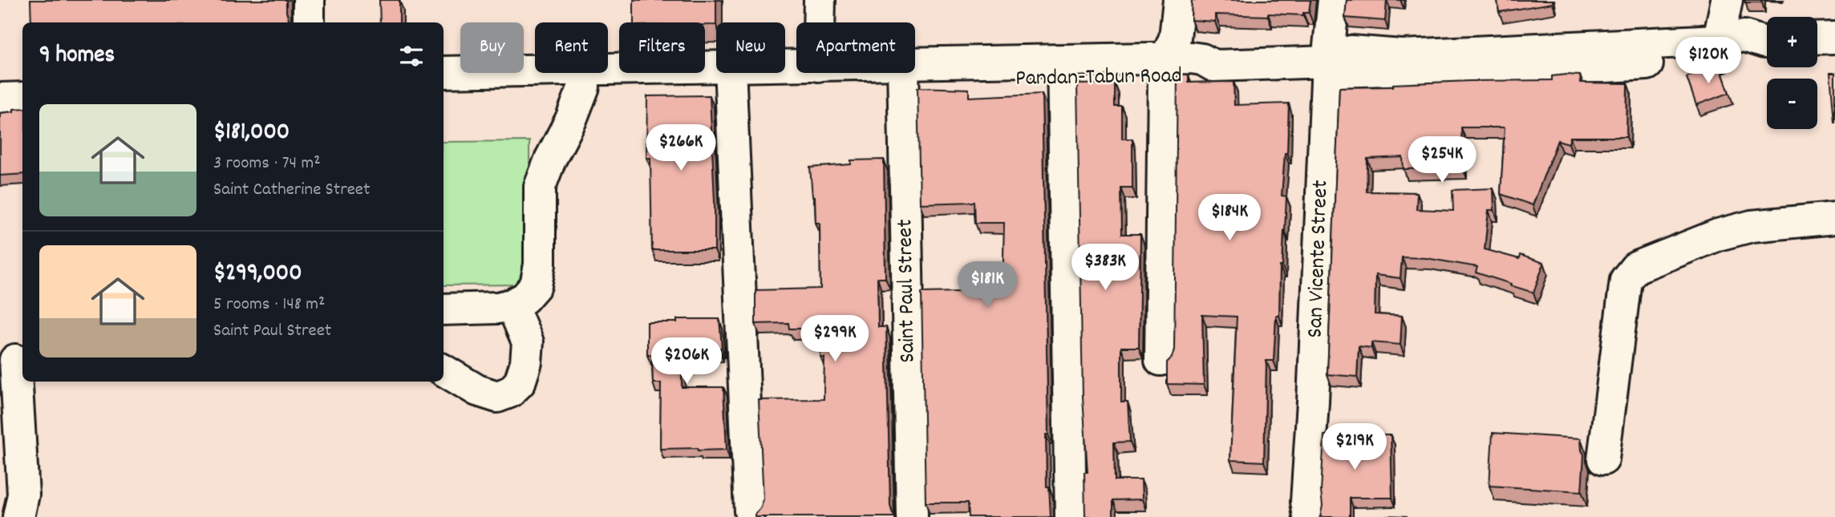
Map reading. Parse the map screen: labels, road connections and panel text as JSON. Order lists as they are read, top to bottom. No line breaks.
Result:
{"streets":{"street":["Pandan-Tabun Road","San Vicente Street","Saint Paul Street"]},"crossings":[["Pandan-Tabun Road","San Vicente Street"],["Pandan-Tabun Road","Saint Paul Street"]],"page":{"map_buttons":["+","−"],"chip":["Buy","Rent","Filters","New","Apartment"],"heading":"9 homes","price":["$120K","$266K","$254K","$184K","$383K","$181K","$299K","$206K","$219K"],"list":[{"name":"$181,000","note":"3 rooms · 74 m² · Saint Catherine Street"},{"name":"$299,000","note":"5 rooms · 148 m² · Saint Paul Street"}]}}
